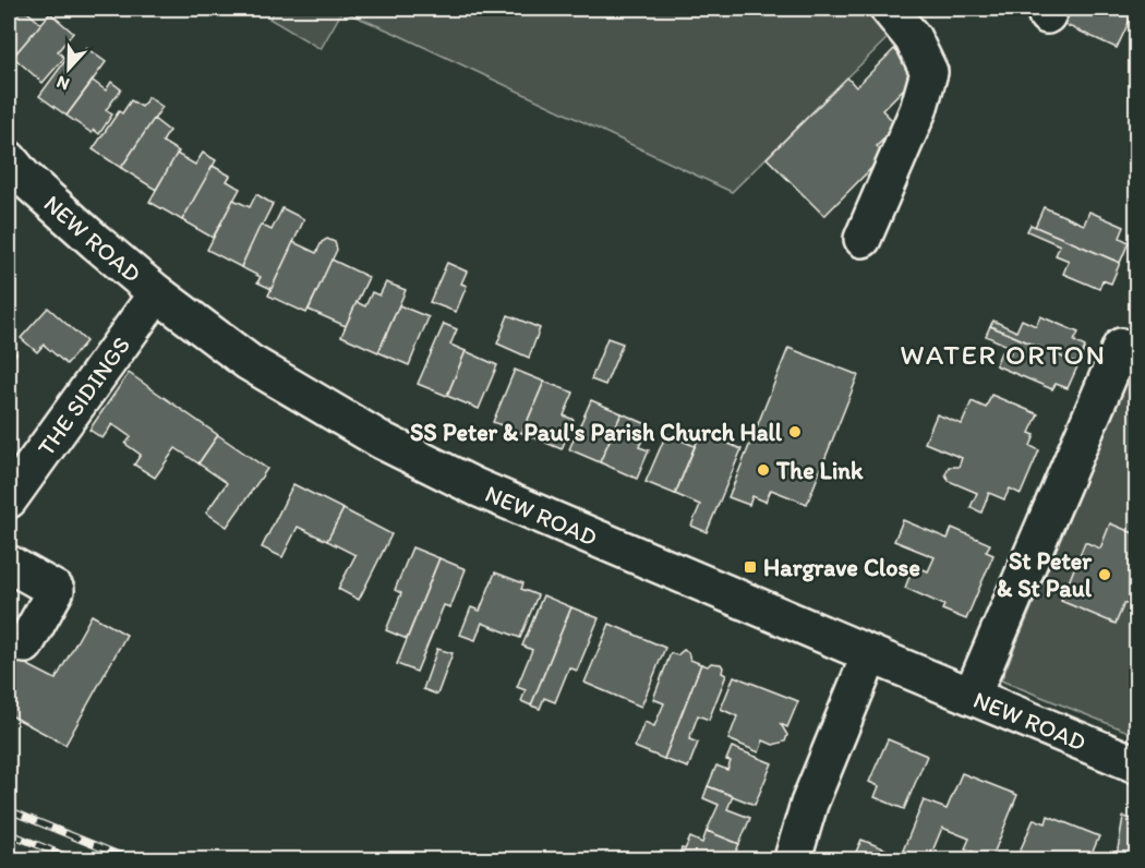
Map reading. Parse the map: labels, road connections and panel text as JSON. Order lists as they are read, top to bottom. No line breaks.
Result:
{"streets":{"main road":["NEW ROAD","THE SIDINGS"]},"crossings":[["NEW ROAD","THE SIDINGS"]],"districts":["WATER ORTON"],"places":{"other":["SS Peter & Paul's Parish Church Hall","The Link","St Peter & St Paul"],"transit":["Hargrave Close"]},"north":"bottom"}
